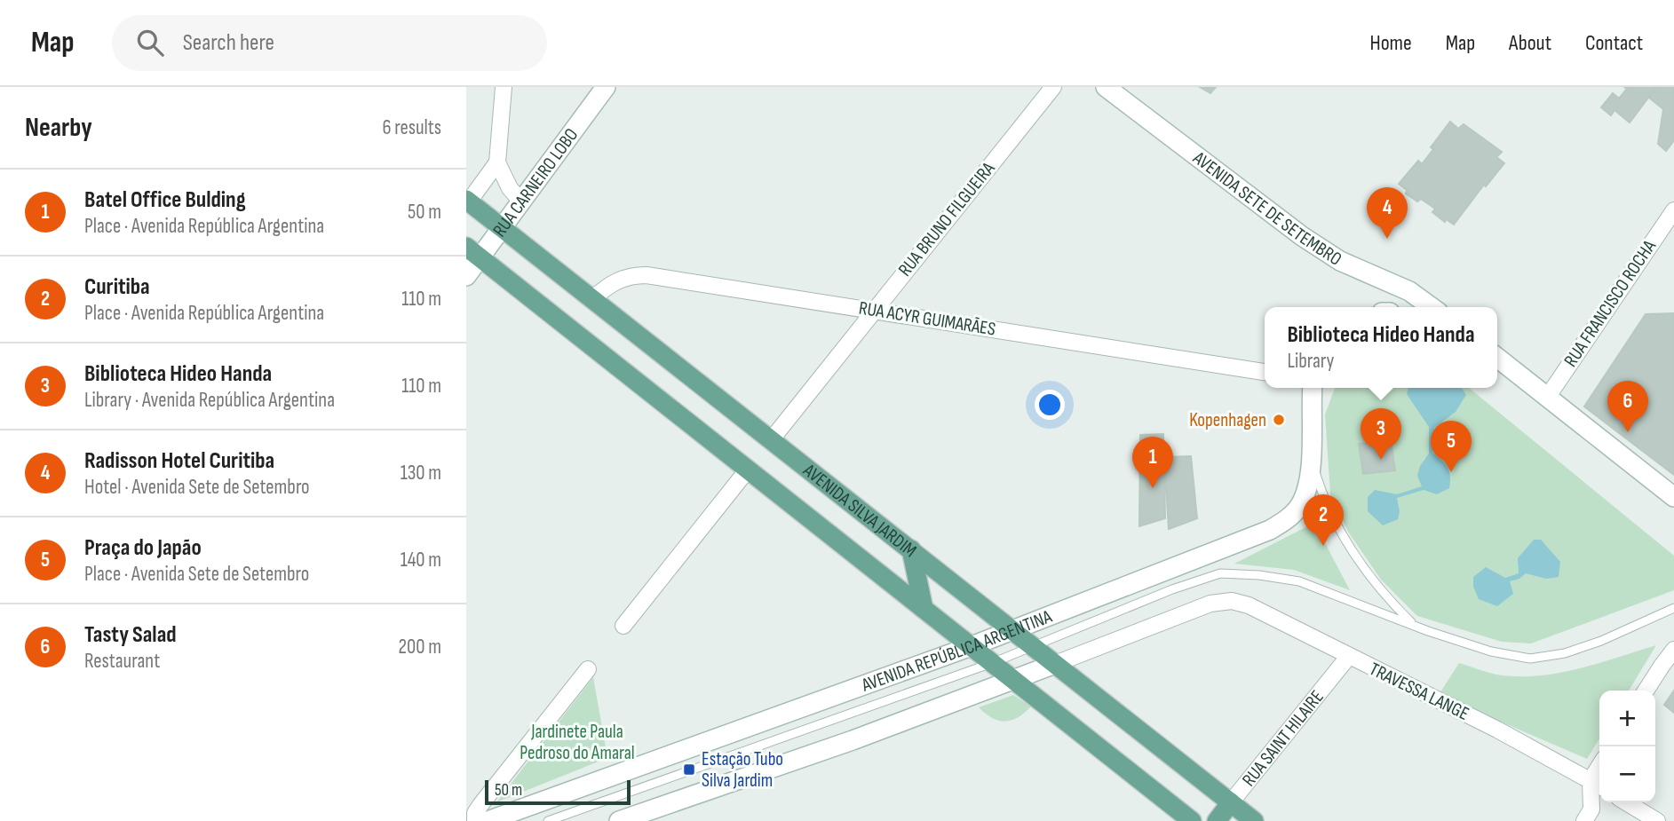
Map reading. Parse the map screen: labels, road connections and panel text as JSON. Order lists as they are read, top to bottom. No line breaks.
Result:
{"streets":{"main road":["AVENIDA SILVA JARDIM","RUA SAINT HILAIRE"],"street":["RUA CARNEIRO LOBO","AVENIDA SETE DE SETEMBRO","RUA BRUNO FILGUEIRA","RUA FRANCISCO ROCHA","RUA ACYR GUIMARÃES","AVENIDA REPÚBLICA ARGENTINA","TRAVESSA LANGE"]},"crossings":[["RUA CARNEIRO LOBO","AVENIDA SILVA JARDIM"],["RUA BRUNO FILGUEIRA","RUA ACYR GUIMARÃES"],["RUA BRUNO FILGUEIRA","AVENIDA SILVA JARDIM"],["RUA ACYR GUIMARÃES","AVENIDA SILVA JARDIM"],["AVENIDA SILVA JARDIM","AVENIDA REPÚBLICA ARGENTINA"],["AVENIDA SILVA JARDIM","TRAVESSA LANGE"],["AVENIDA SILVA JARDIM","RUA SAINT HILAIRE"],["TRAVESSA LANGE","RUA SAINT HILAIRE"]],"parks":["Jardinete Paula Pedroso do Amaral"],"places":{"other":["Kopenhagen"],"transit":["Estação Tubo Silva Jardim"]},"scale_bar":"50 m","page":{"header":"Map","search":"Search here","nav":["Home","Map","About","Contact"],"heading":["Nearby","6 results"],"list":[{"mark":"1","name":"Batel Office Bulding","note":"Place · Avenida República Argentina","value":"50 m"},{"mark":"2","name":"Curitiba","note":"Place · Avenida República Argentina","value":"110 m"},{"mark":"3","name":"Biblioteca Hideo Handa","note":"Library · Avenida República Argentina","value":"110 m"},{"mark":"4","name":"Radisson Hotel Curitiba","note":"Hotel · Avenida Sete de Setembro","value":"130 m"},{"mark":"5","name":"Praça do Japão","note":"Place · Avenida Sete de Setembro","value":"140 m"},{"mark":"6","name":"Tasty Salad","note":"Restaurant","value":"200 m"}],"pins":["4","6","3","5","1","2"],"popup":["Biblioteca Hideo Handa","Library"],"map_buttons":["+","−"],"scale":"50 m"}}
